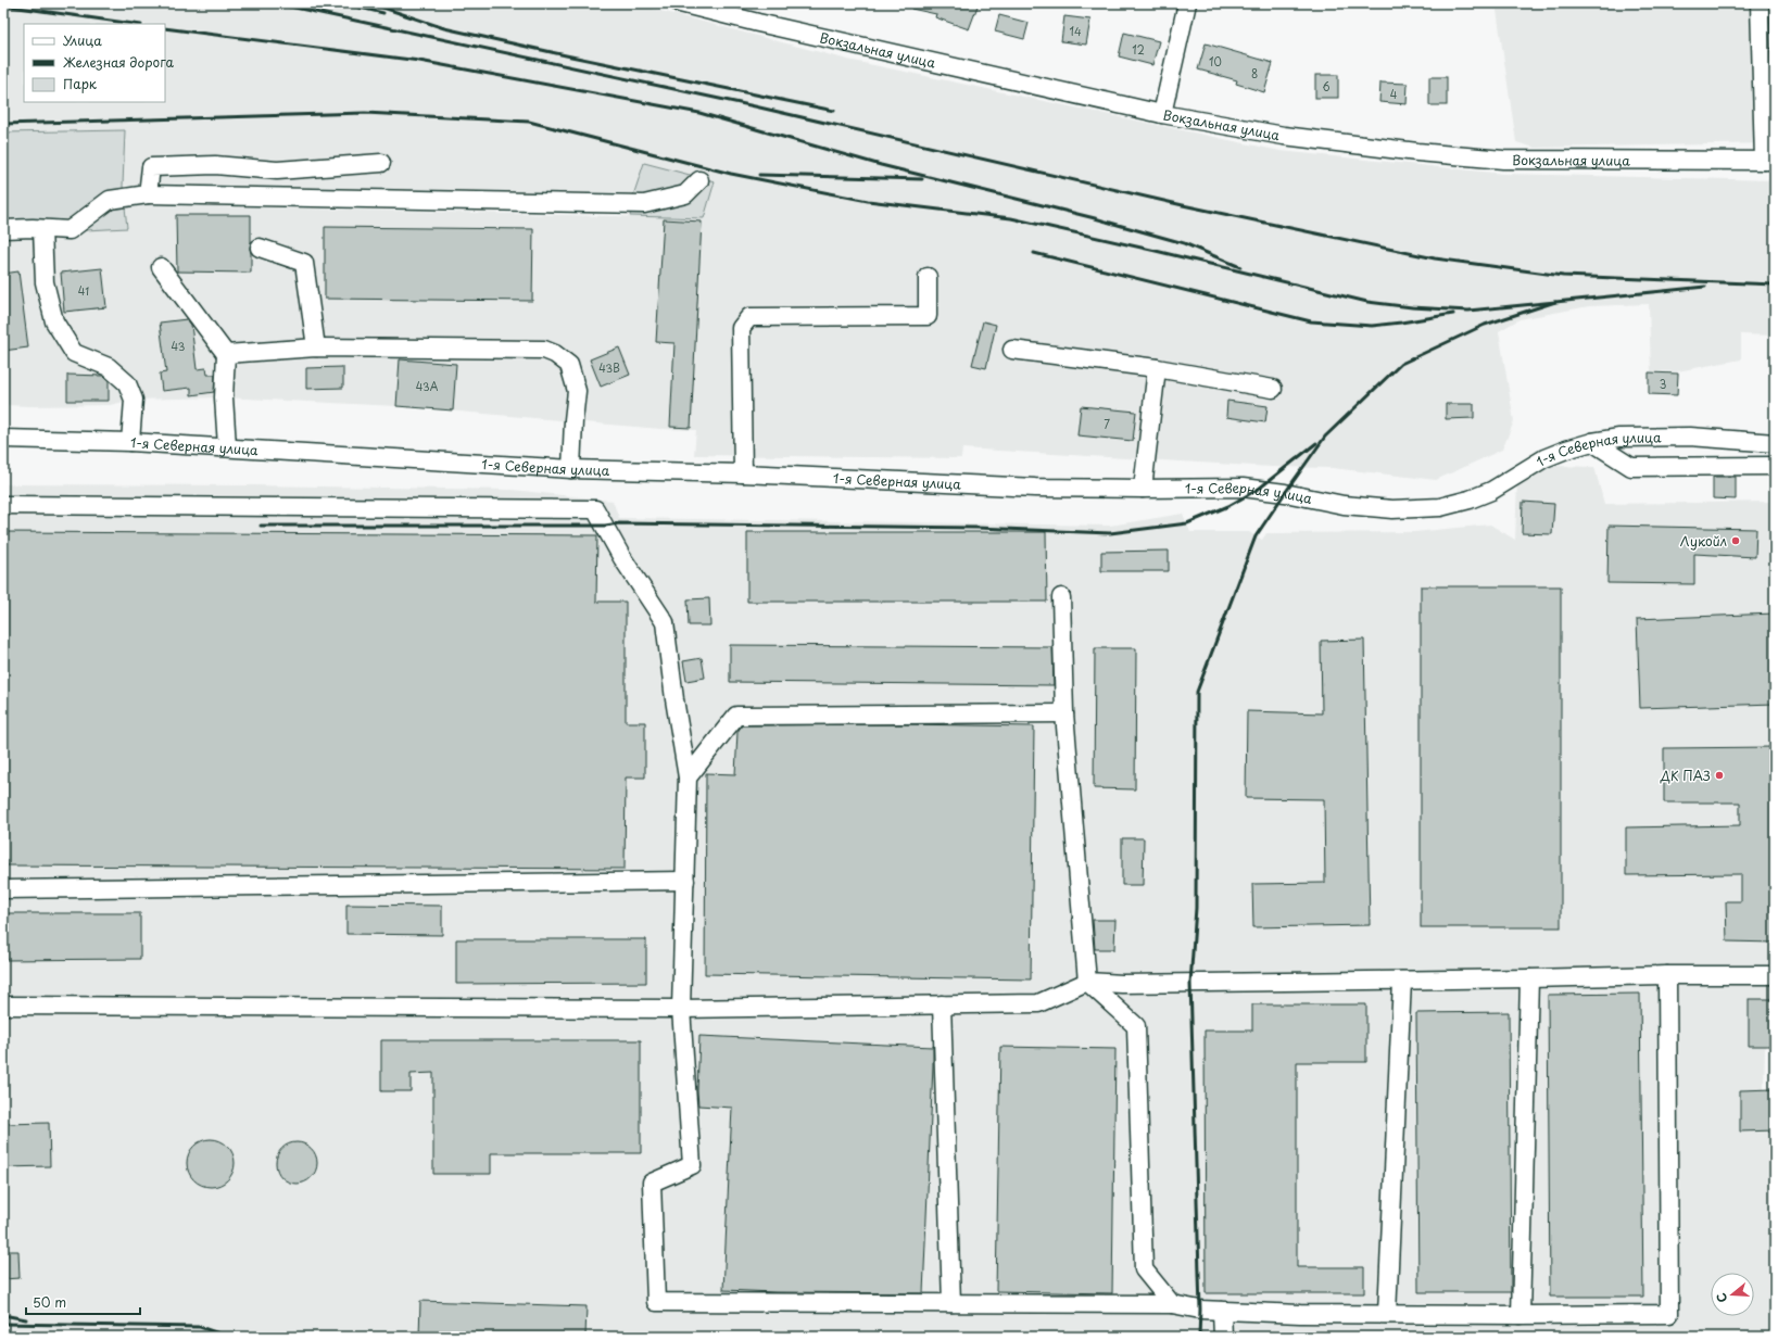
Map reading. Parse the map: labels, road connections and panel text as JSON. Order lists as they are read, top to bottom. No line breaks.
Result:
{"streets":{"street":["Вокзальная улица","1-я Северная улица"]},"places":["Лукойл","ДК ПАЗ"],"house_numbers":["14","12","10","8","6","4","41","43","43В","3","43А","7"],"legend":["Улица","Железная дорога","Парк"],"scale_bar":"50 m","north":"left"}
